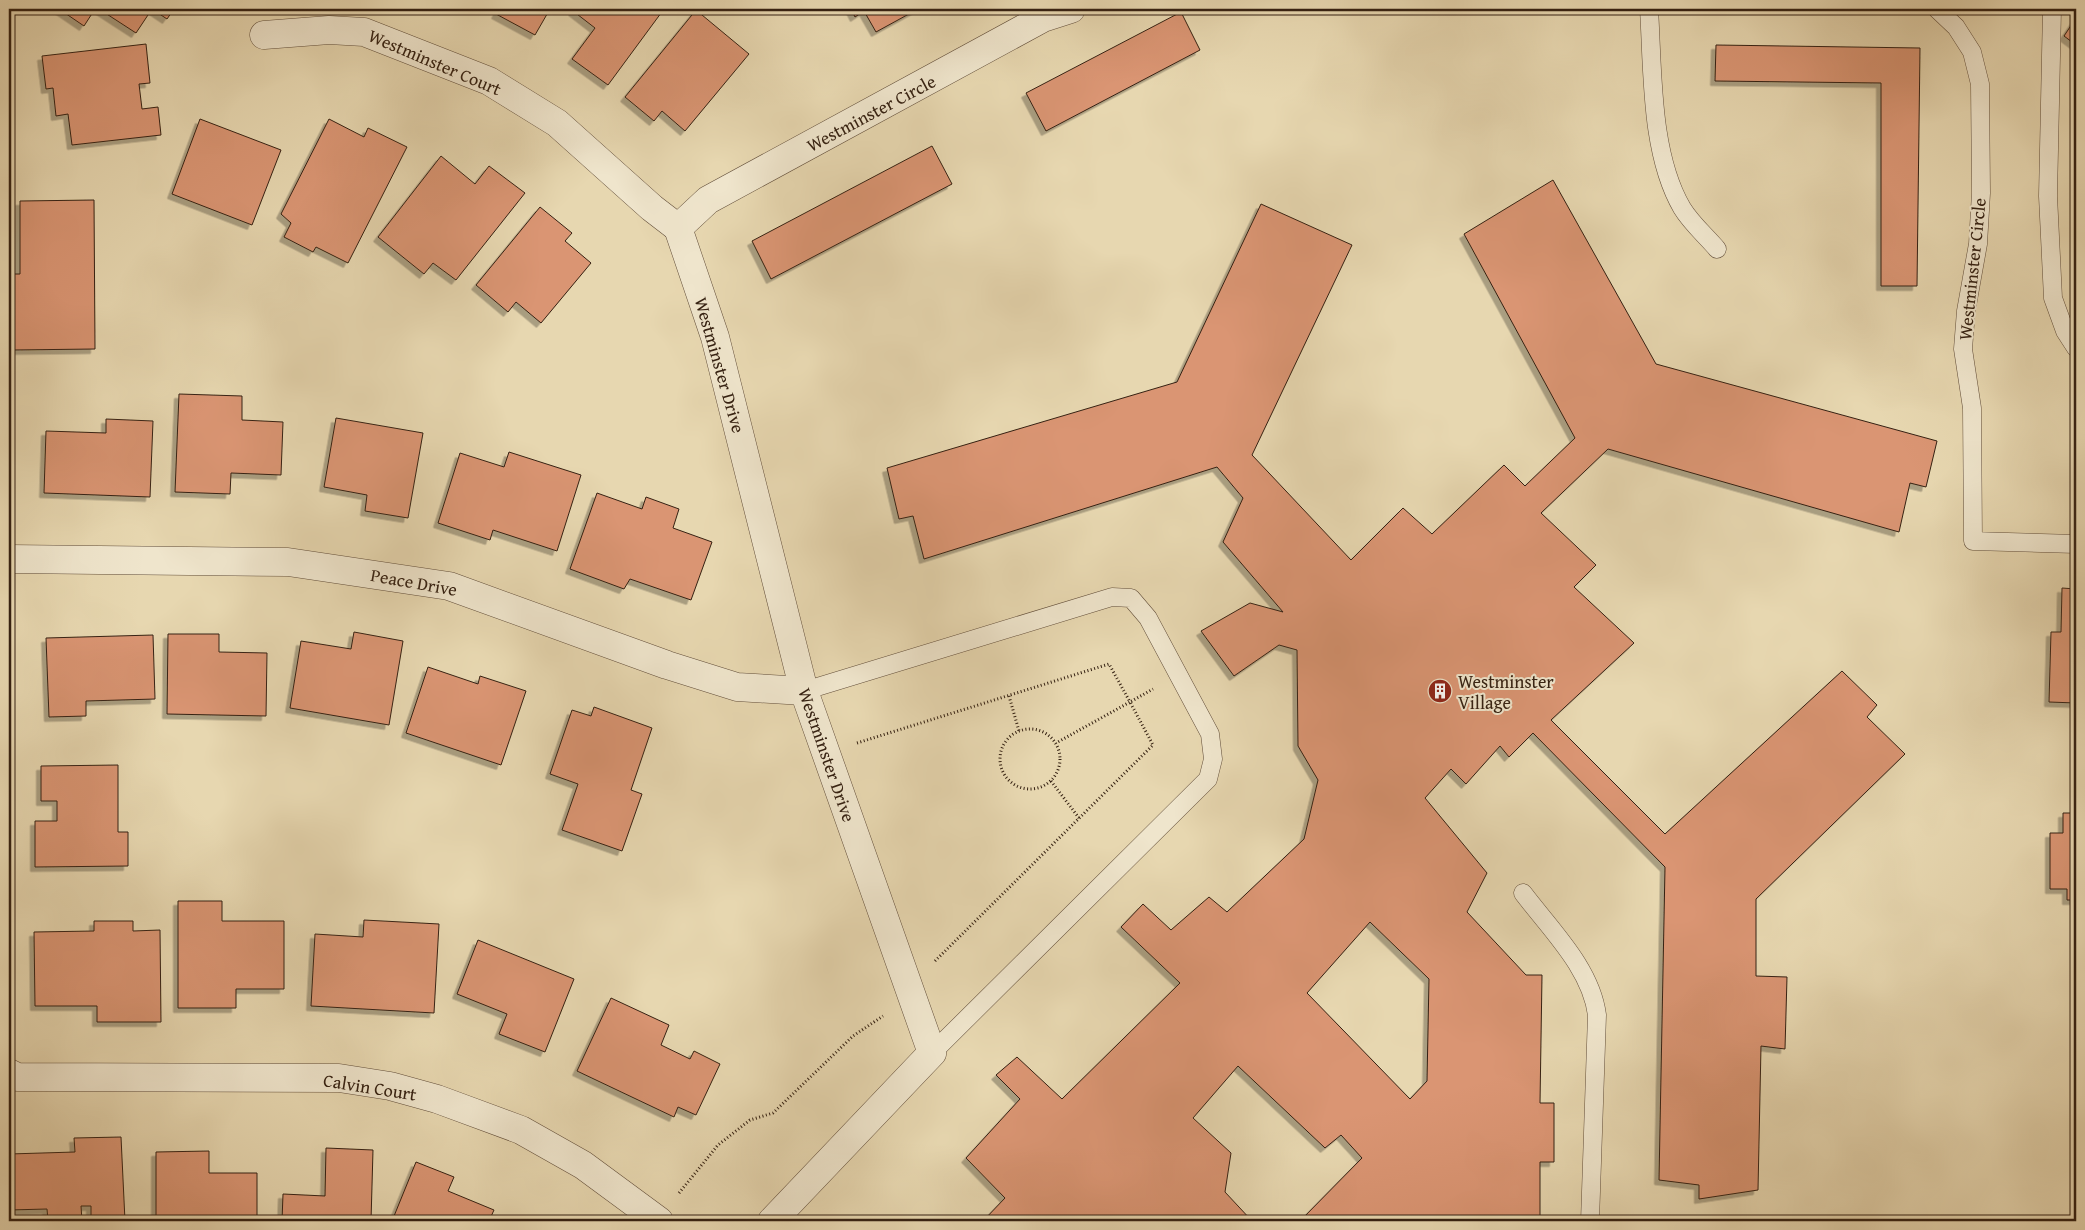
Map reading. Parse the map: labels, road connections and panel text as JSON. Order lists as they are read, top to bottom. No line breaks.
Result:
{"streets":{"street":["Westminster Court","Westminster Circle","Westminster Drive","Peace Drive","Calvin Court"]},"crossings":[["Westminster Court","Westminster Circle"],["Westminster Court","Westminster Drive"],["Westminster Circle","Westminster Drive"],["Westminster Drive","Peace Drive"]],"places":{"building":["Westminster Village"]}}
